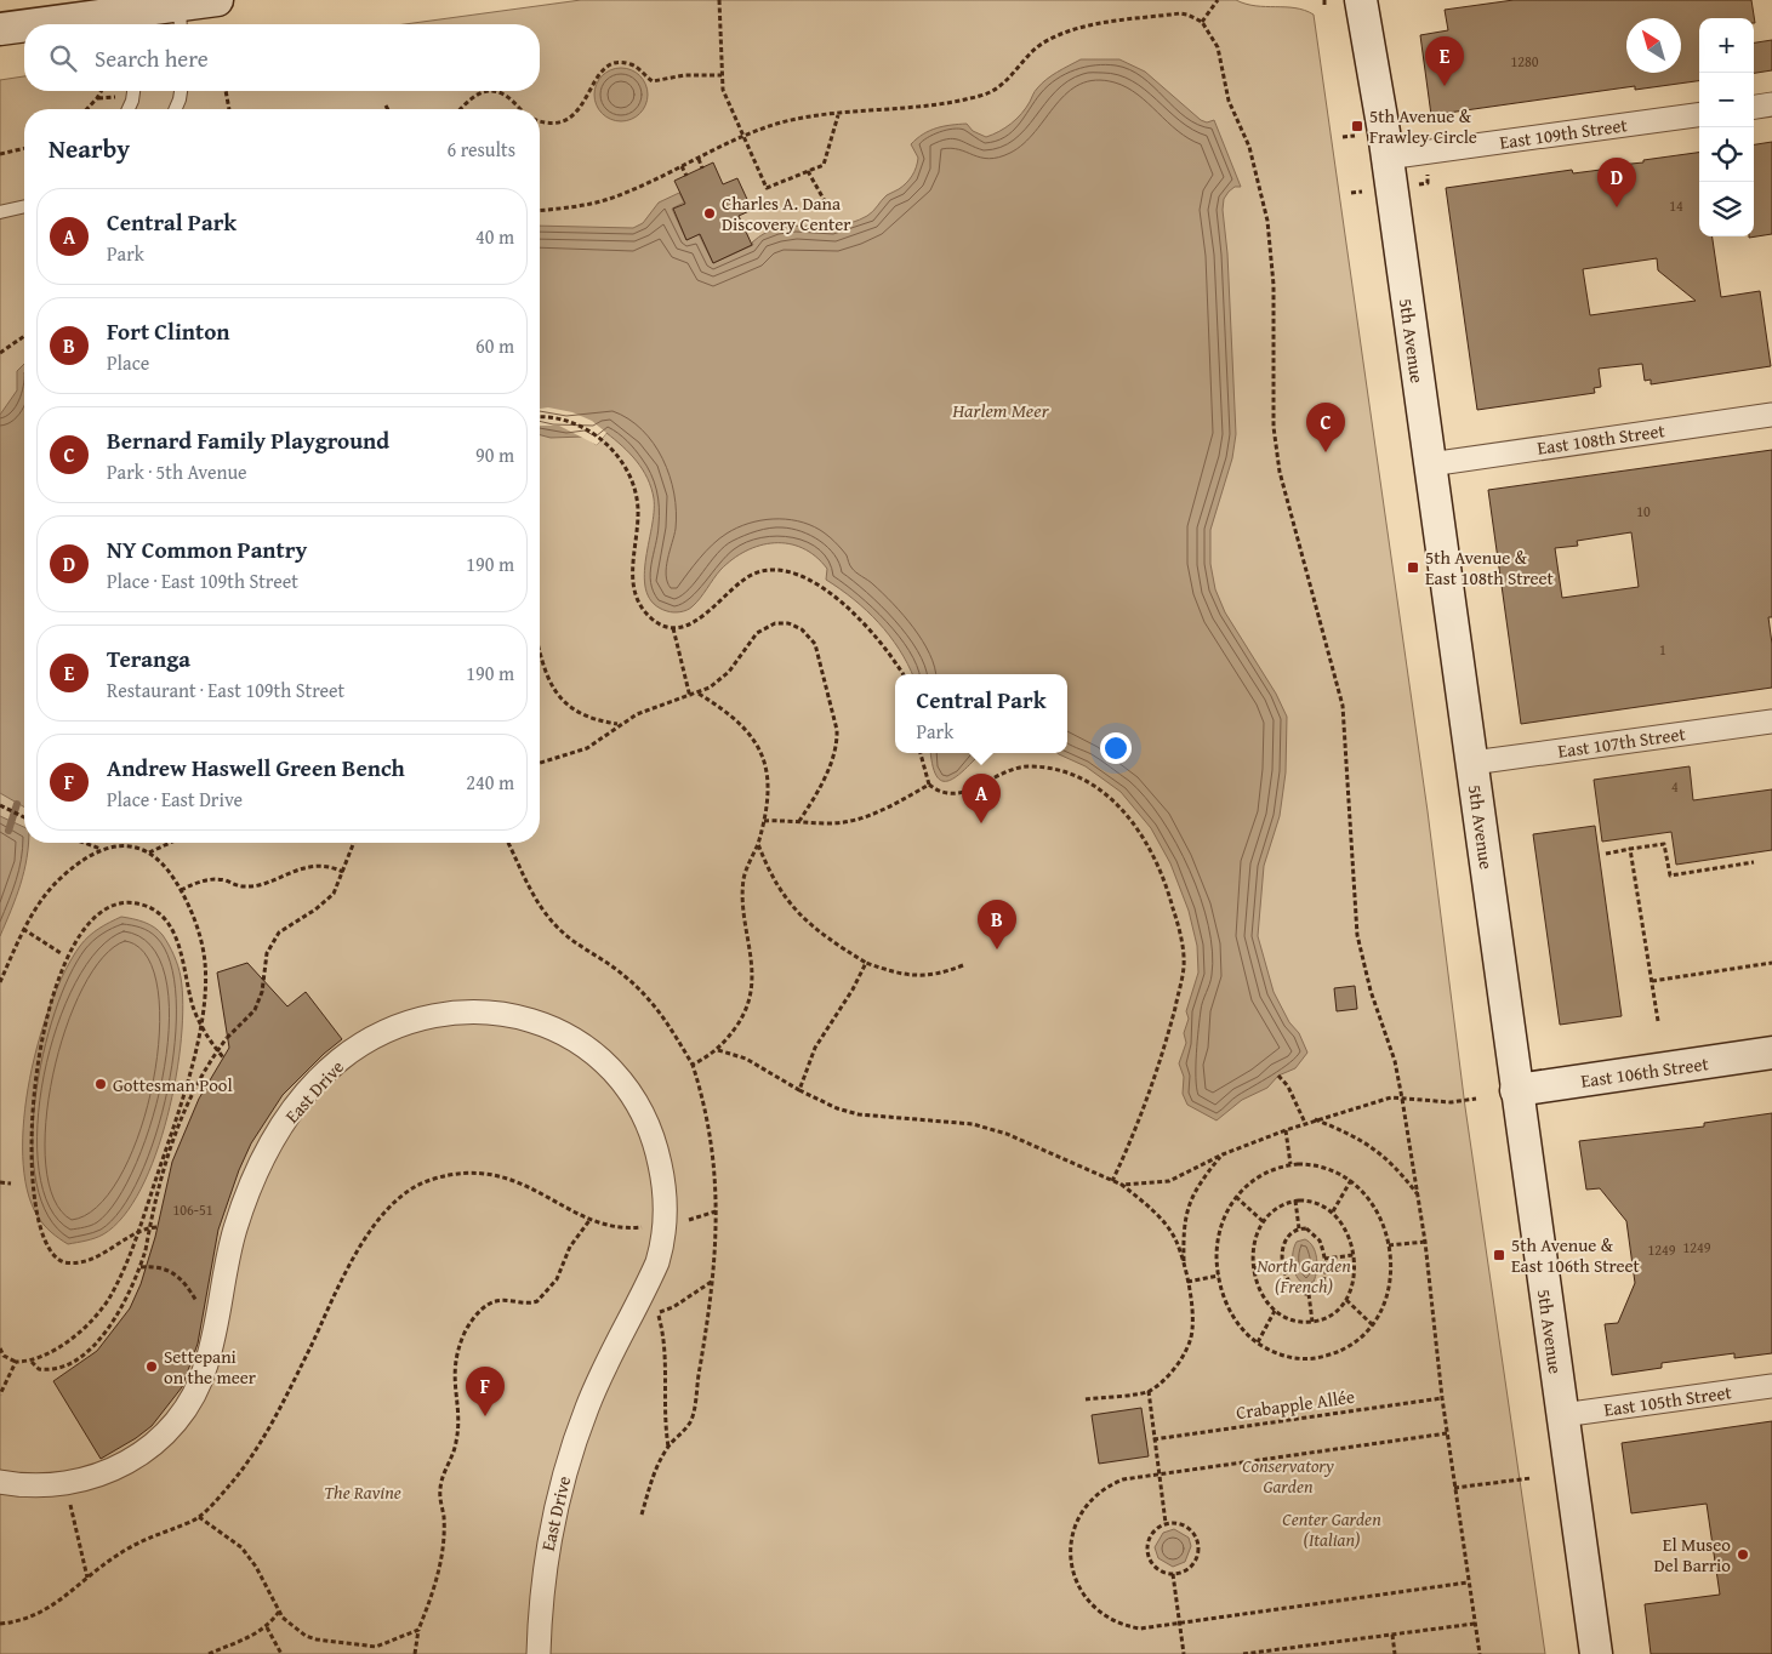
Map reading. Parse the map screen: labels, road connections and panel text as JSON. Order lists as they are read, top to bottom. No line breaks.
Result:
{"streets":{"main road":["5th Avenue","East 106th Street"],"street":["East 109th Street","East 108th Street","East 107th Street","East Drive","East 105th Street"],"path":["Crabapple Allée"]},"crossings":[["East 109th Street","5th Avenue"],["5th Avenue","East 108th Street"],["5th Avenue","East 107th Street"],["5th Avenue","East 106th Street"],["5th Avenue","East 105th Street"]],"water":["Harlem Meer"],"parks":["North Garden (French)","Conservatory Garden","The Ravine","Center Garden (Italian)"],"places":{"transit":["5th Avenue & Frawley Circle","5th Avenue & East 108th Street","5th Avenue & East 106th Street"],"other":["Charles A. Dana Discovery Center","Gottesman Pool","Settepani on the meer","El Museo Del Barrio"]},"house_numbers":["1280","14","10","1","4","106-51","1249","1249"],"north":"top left","page":{"map_buttons":["+","−"],"search":"Search here","pins":["E","D","C","A","B","F"],"heading":["Nearby","6 results"],"list":[{"mark":"A","name":"Central Park","note":"Park","value":"40 m"},{"mark":"B","name":"Fort Clinton","note":"Place","value":"60 m"},{"mark":"C","name":"Bernard Family Playground","note":"Park · 5th Avenue","value":"90 m"},{"mark":"D","name":"NY Common Pantry","note":"Place · East 109th Street","value":"190 m"},{"mark":"E","name":"Teranga","note":"Restaurant · East 109th Street","value":"190 m"},{"mark":"F","name":"Andrew Haswell Green Bench","note":"Place · East Drive","value":"240 m"}],"popup":["Central Park","Park"]}}
